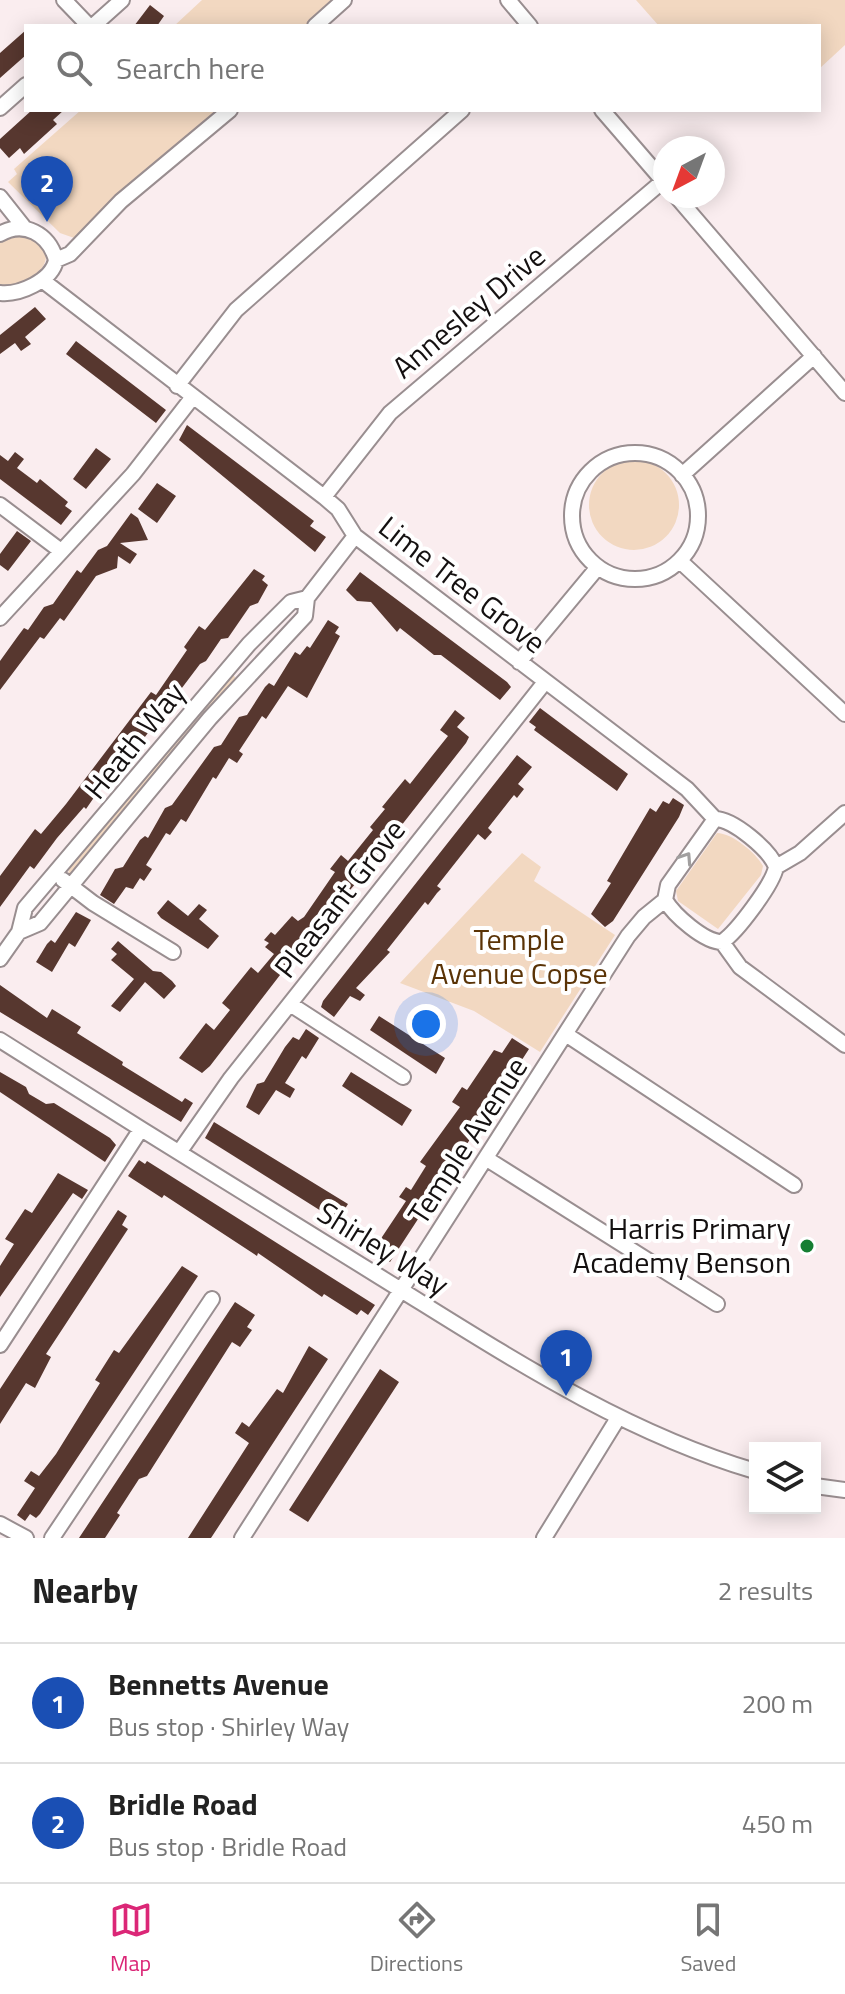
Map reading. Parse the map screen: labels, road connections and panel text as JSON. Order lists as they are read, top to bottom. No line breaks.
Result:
{"streets":{"street":["Annesley Drive","Lime Tree Grove","Heath Way","Pleasant Grove","Temple Avenue","Shirley Way"]},"crossings":[["Annesley Drive","Lime Tree Grove"],["Lime Tree Grove","Heath Way"],["Lime Tree Grove","Pleasant Grove"],["Lime Tree Grove","Temple Avenue"],["Pleasant Grove","Shirley Way"],["Temple Avenue","Shirley Way"]],"parks":["Temple Avenue Copse"],"places":["Harris Primary Academy Benson"],"north":"bottom left","page":{"search":"Search here","pins":["2","1"],"heading":["Nearby","2 results"],"list":[{"mark":"1","name":"Bennetts Avenue","note":"Bus stop · Shirley Way","value":"200 m"},{"mark":"2","name":"Bridle Road","note":"Bus stop · Bridle Road","value":"450 m"}],"nav":["Map","Directions","Saved"]}}
